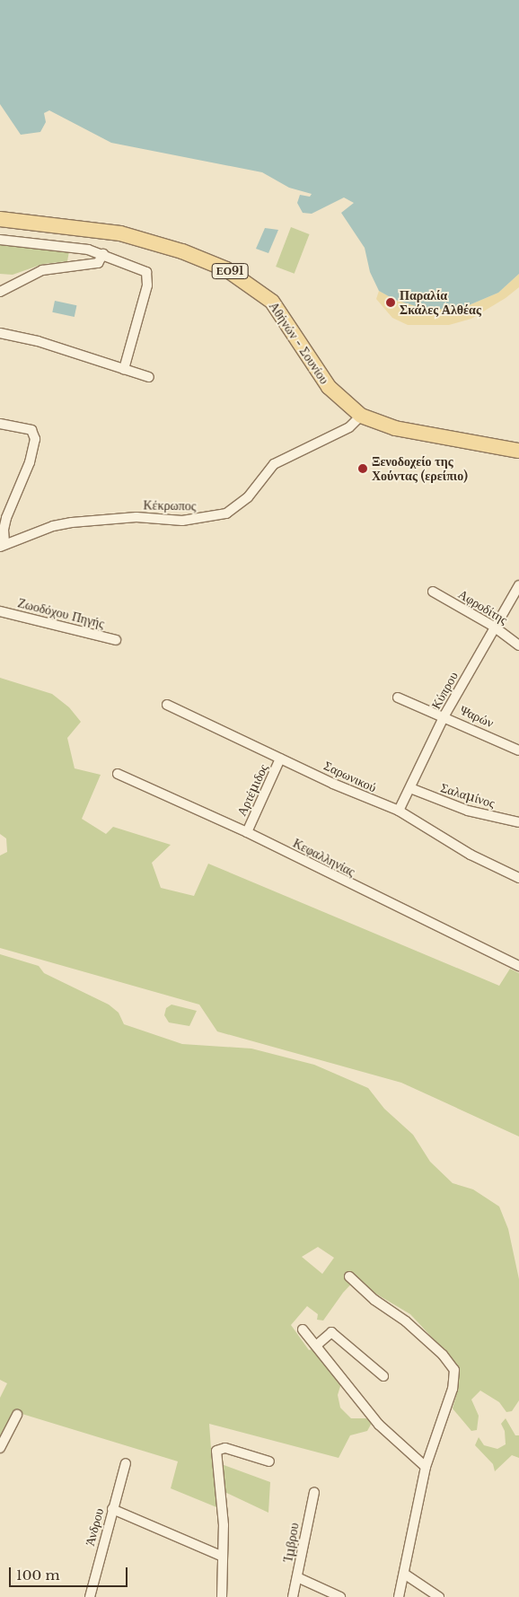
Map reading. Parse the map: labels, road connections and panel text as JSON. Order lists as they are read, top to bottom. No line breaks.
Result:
{"streets":{"main road":["ΕΟ91","Αθήνών - Σουνίου"],"street":["Κέκρωπος","Αφροδίτης","Ζωοδόχου Πηγής","Κύπρου","Ψαρών","Σαρωνικού","Αρτέμιδος","Σαλαμίνος","Κεφαλληνίας","Άνδρου","Ίμβρου"]},"crossings":[["Αθήνών - Σουνίου","Κέκρωπος"],["Αφροδίτης","Κύπρου"],["Κύπρου","Ψαρών"],["Κύπρου","Σαρωνικού"],["Κύπρου","Σαλαμίνος"],["Σαρωνικού","Αρτέμιδος"],["Αρτέμιδος","Κεφαλληνίας"]],"places":["Παραλία Σκάλες Αλθέας","Ξενοδοχείο της Χούντας (ερείπιο)"],"scale_bar":"100 m"}
